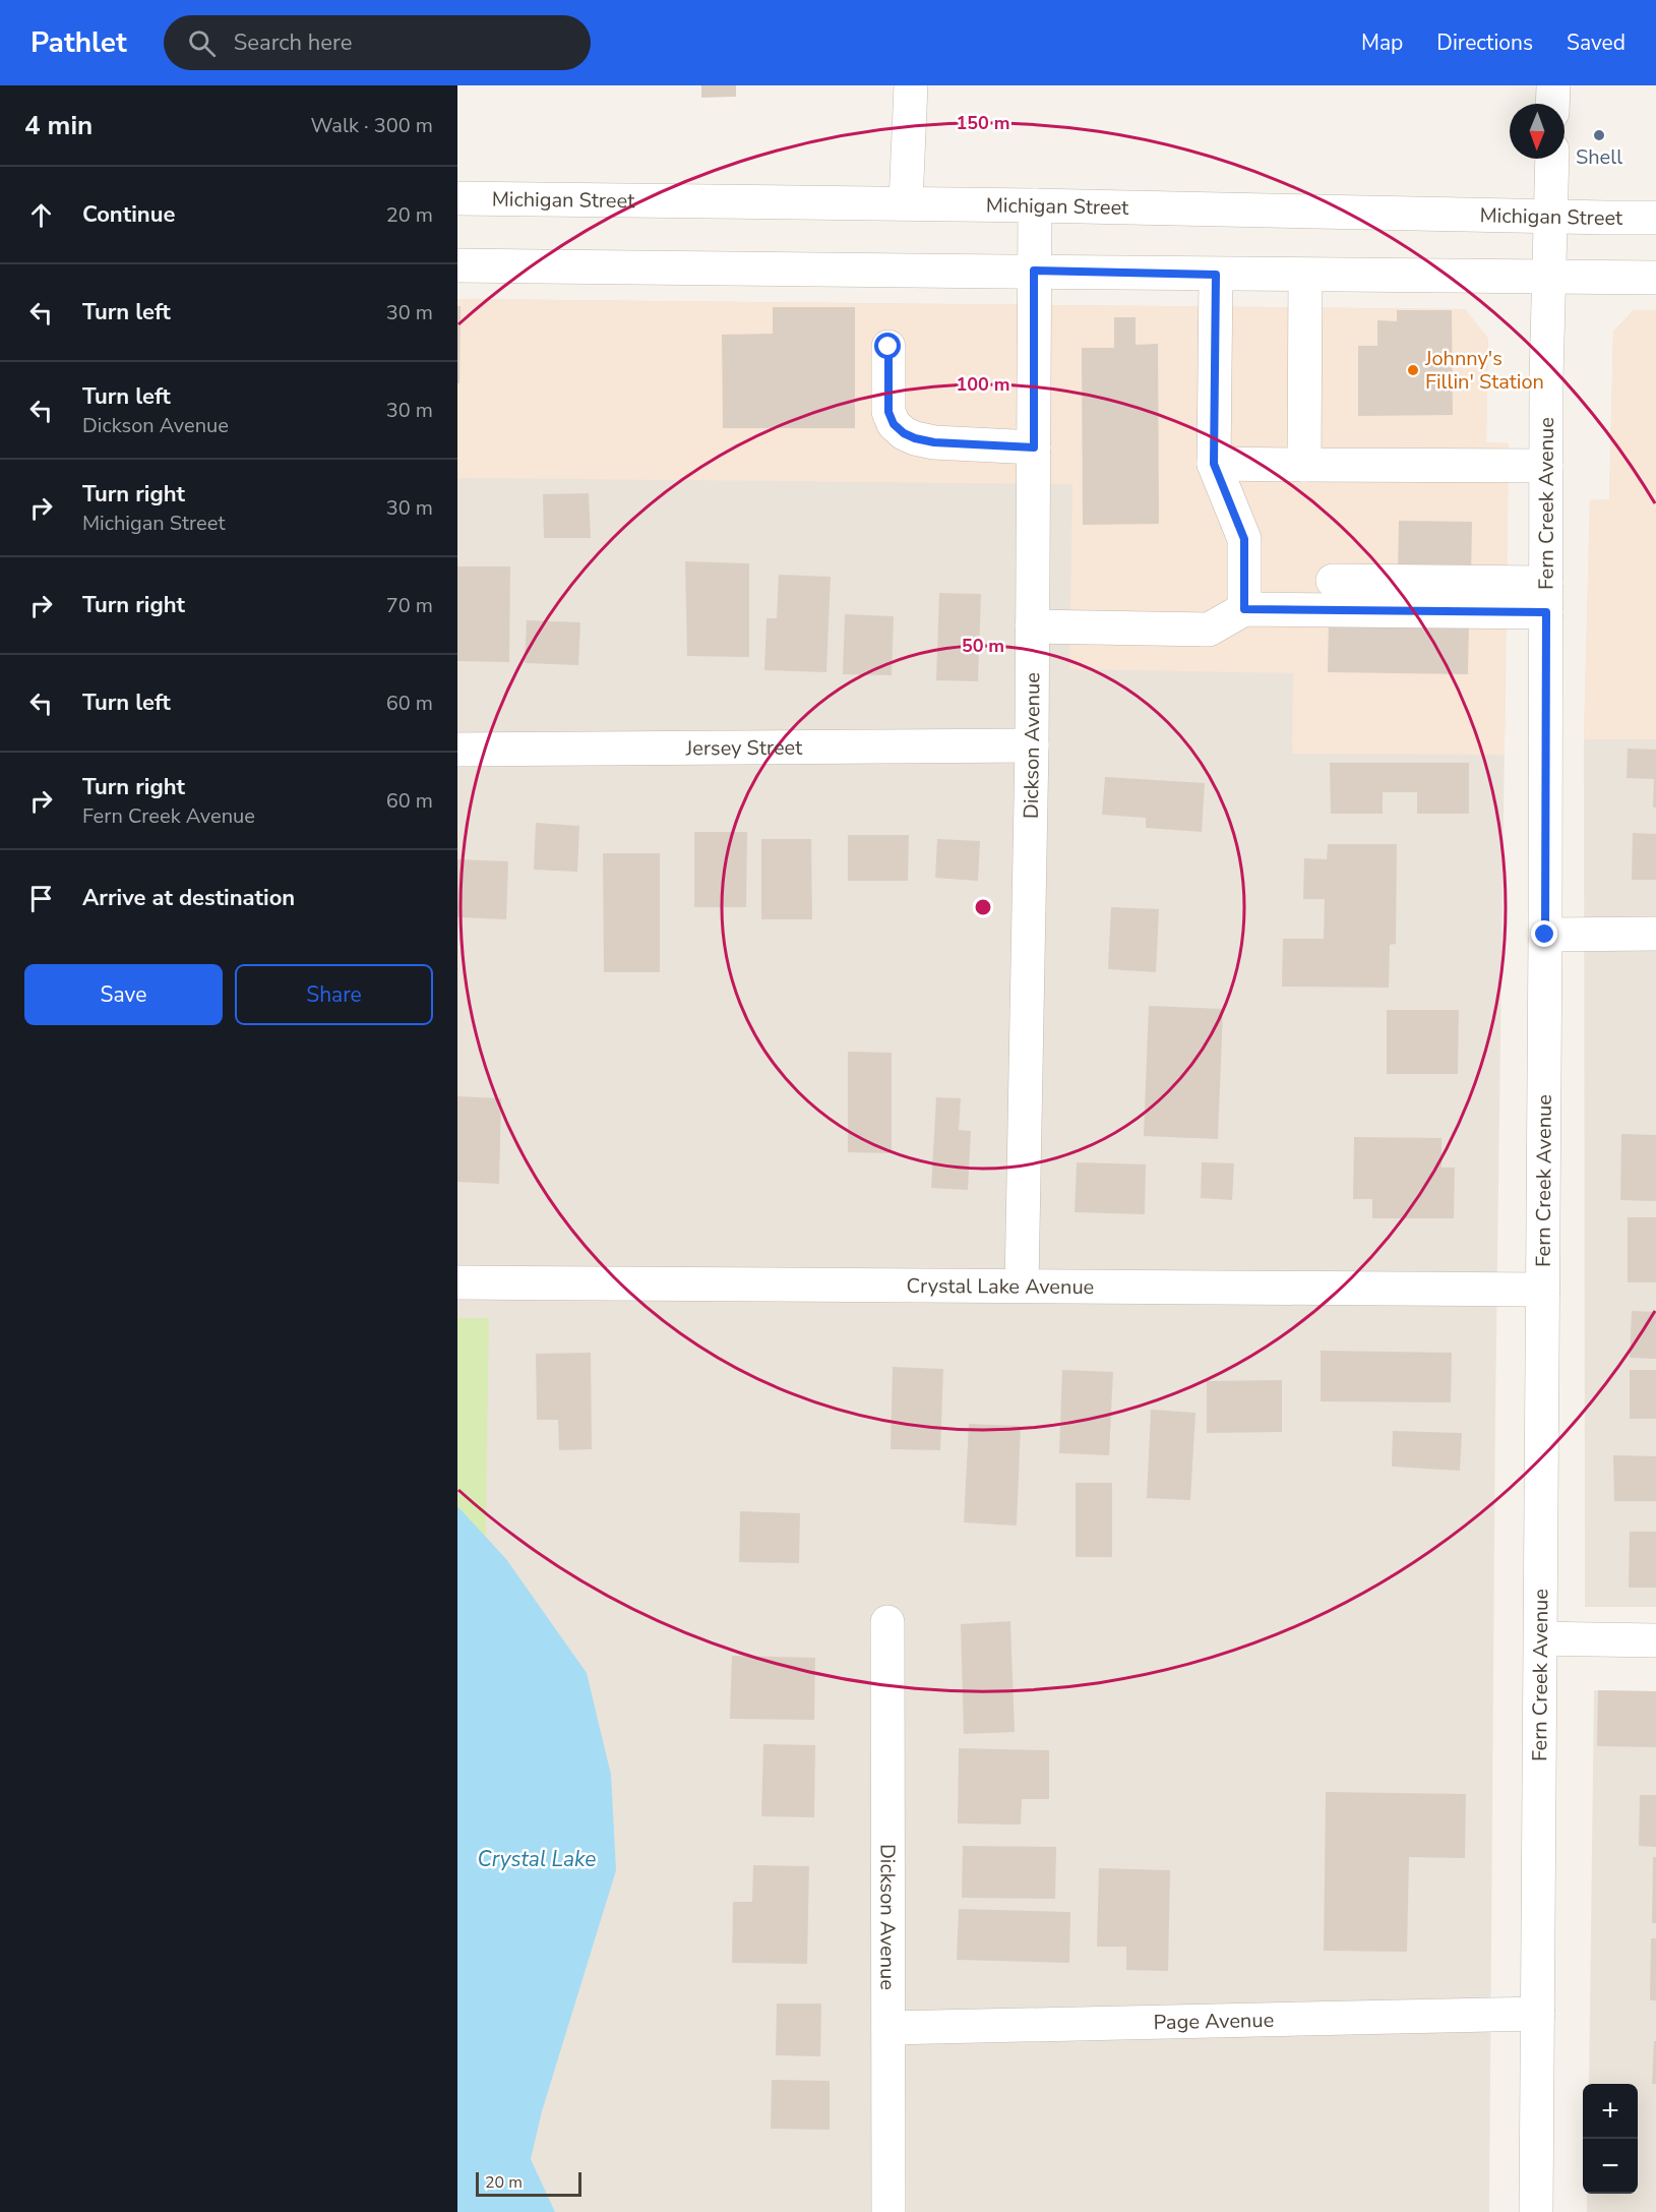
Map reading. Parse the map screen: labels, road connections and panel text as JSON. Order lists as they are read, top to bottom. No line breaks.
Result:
{"streets":{"street":["Michigan Street","Fern Creek Avenue","Dickson Avenue","Jersey Street","Crystal Lake Avenue","Page Avenue"]},"crossings":[["Michigan Street","Fern Creek Avenue"],["Michigan Street","Dickson Avenue"],["Fern Creek Avenue","Crystal Lake Avenue"],["Fern Creek Avenue","Page Avenue"],["Dickson Avenue","Jersey Street"],["Dickson Avenue","Crystal Lake Avenue"],["Dickson Avenue","Page Avenue"]],"water":["Crystal Lake"],"places":["Shell","Johnny's Fillin' Station"],"scale_bar":"20 m","north":"bottom","page":{"header":"Pathlet","search":"Search here","nav":["Map","Directions","Saved"],"heading":["4 min","Walk · 300 m"],"list":[["Continue","20 m"],["Turn left","30 m"],["Turn left","Dickson Avenue","30 m"],["Turn right","Michigan Street","30 m"],["Turn right","70 m"],["Turn left","60 m"],["Turn right","Fern Creek Avenue","60 m"],"Arrive at destination"],"buttons":["Save","Share"],"map_buttons":["+","−"],"scale":"20 m"},"rings":["150 m","100 m","50 m"]}
